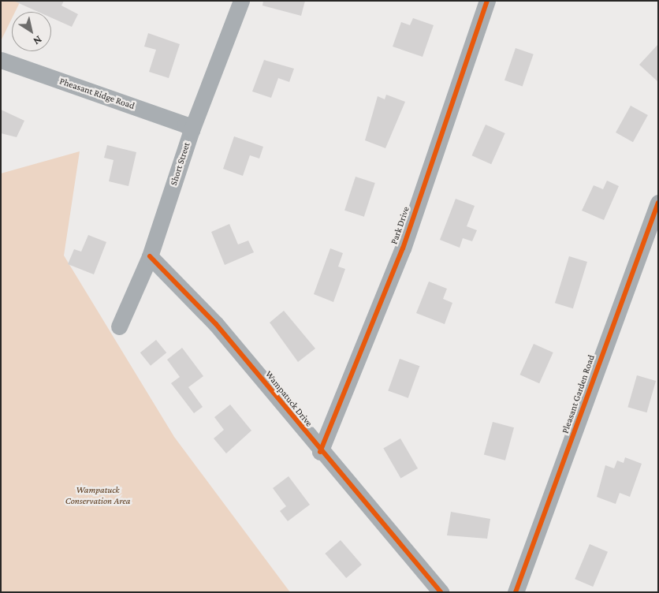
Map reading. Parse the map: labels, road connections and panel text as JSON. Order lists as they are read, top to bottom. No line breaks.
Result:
{"streets":{"street":["Pheasant Ridge Road","Short Street","Park Drive","Pleasant Garden Road","Wampatuck Drive"]},"crossings":[["Pheasant Ridge Road","Short Street"],["Short Street","Wampatuck Drive"],["Park Drive","Wampatuck Drive"]],"parks":["Wampatuck Conservation Area"],"north":"bottom right"}
